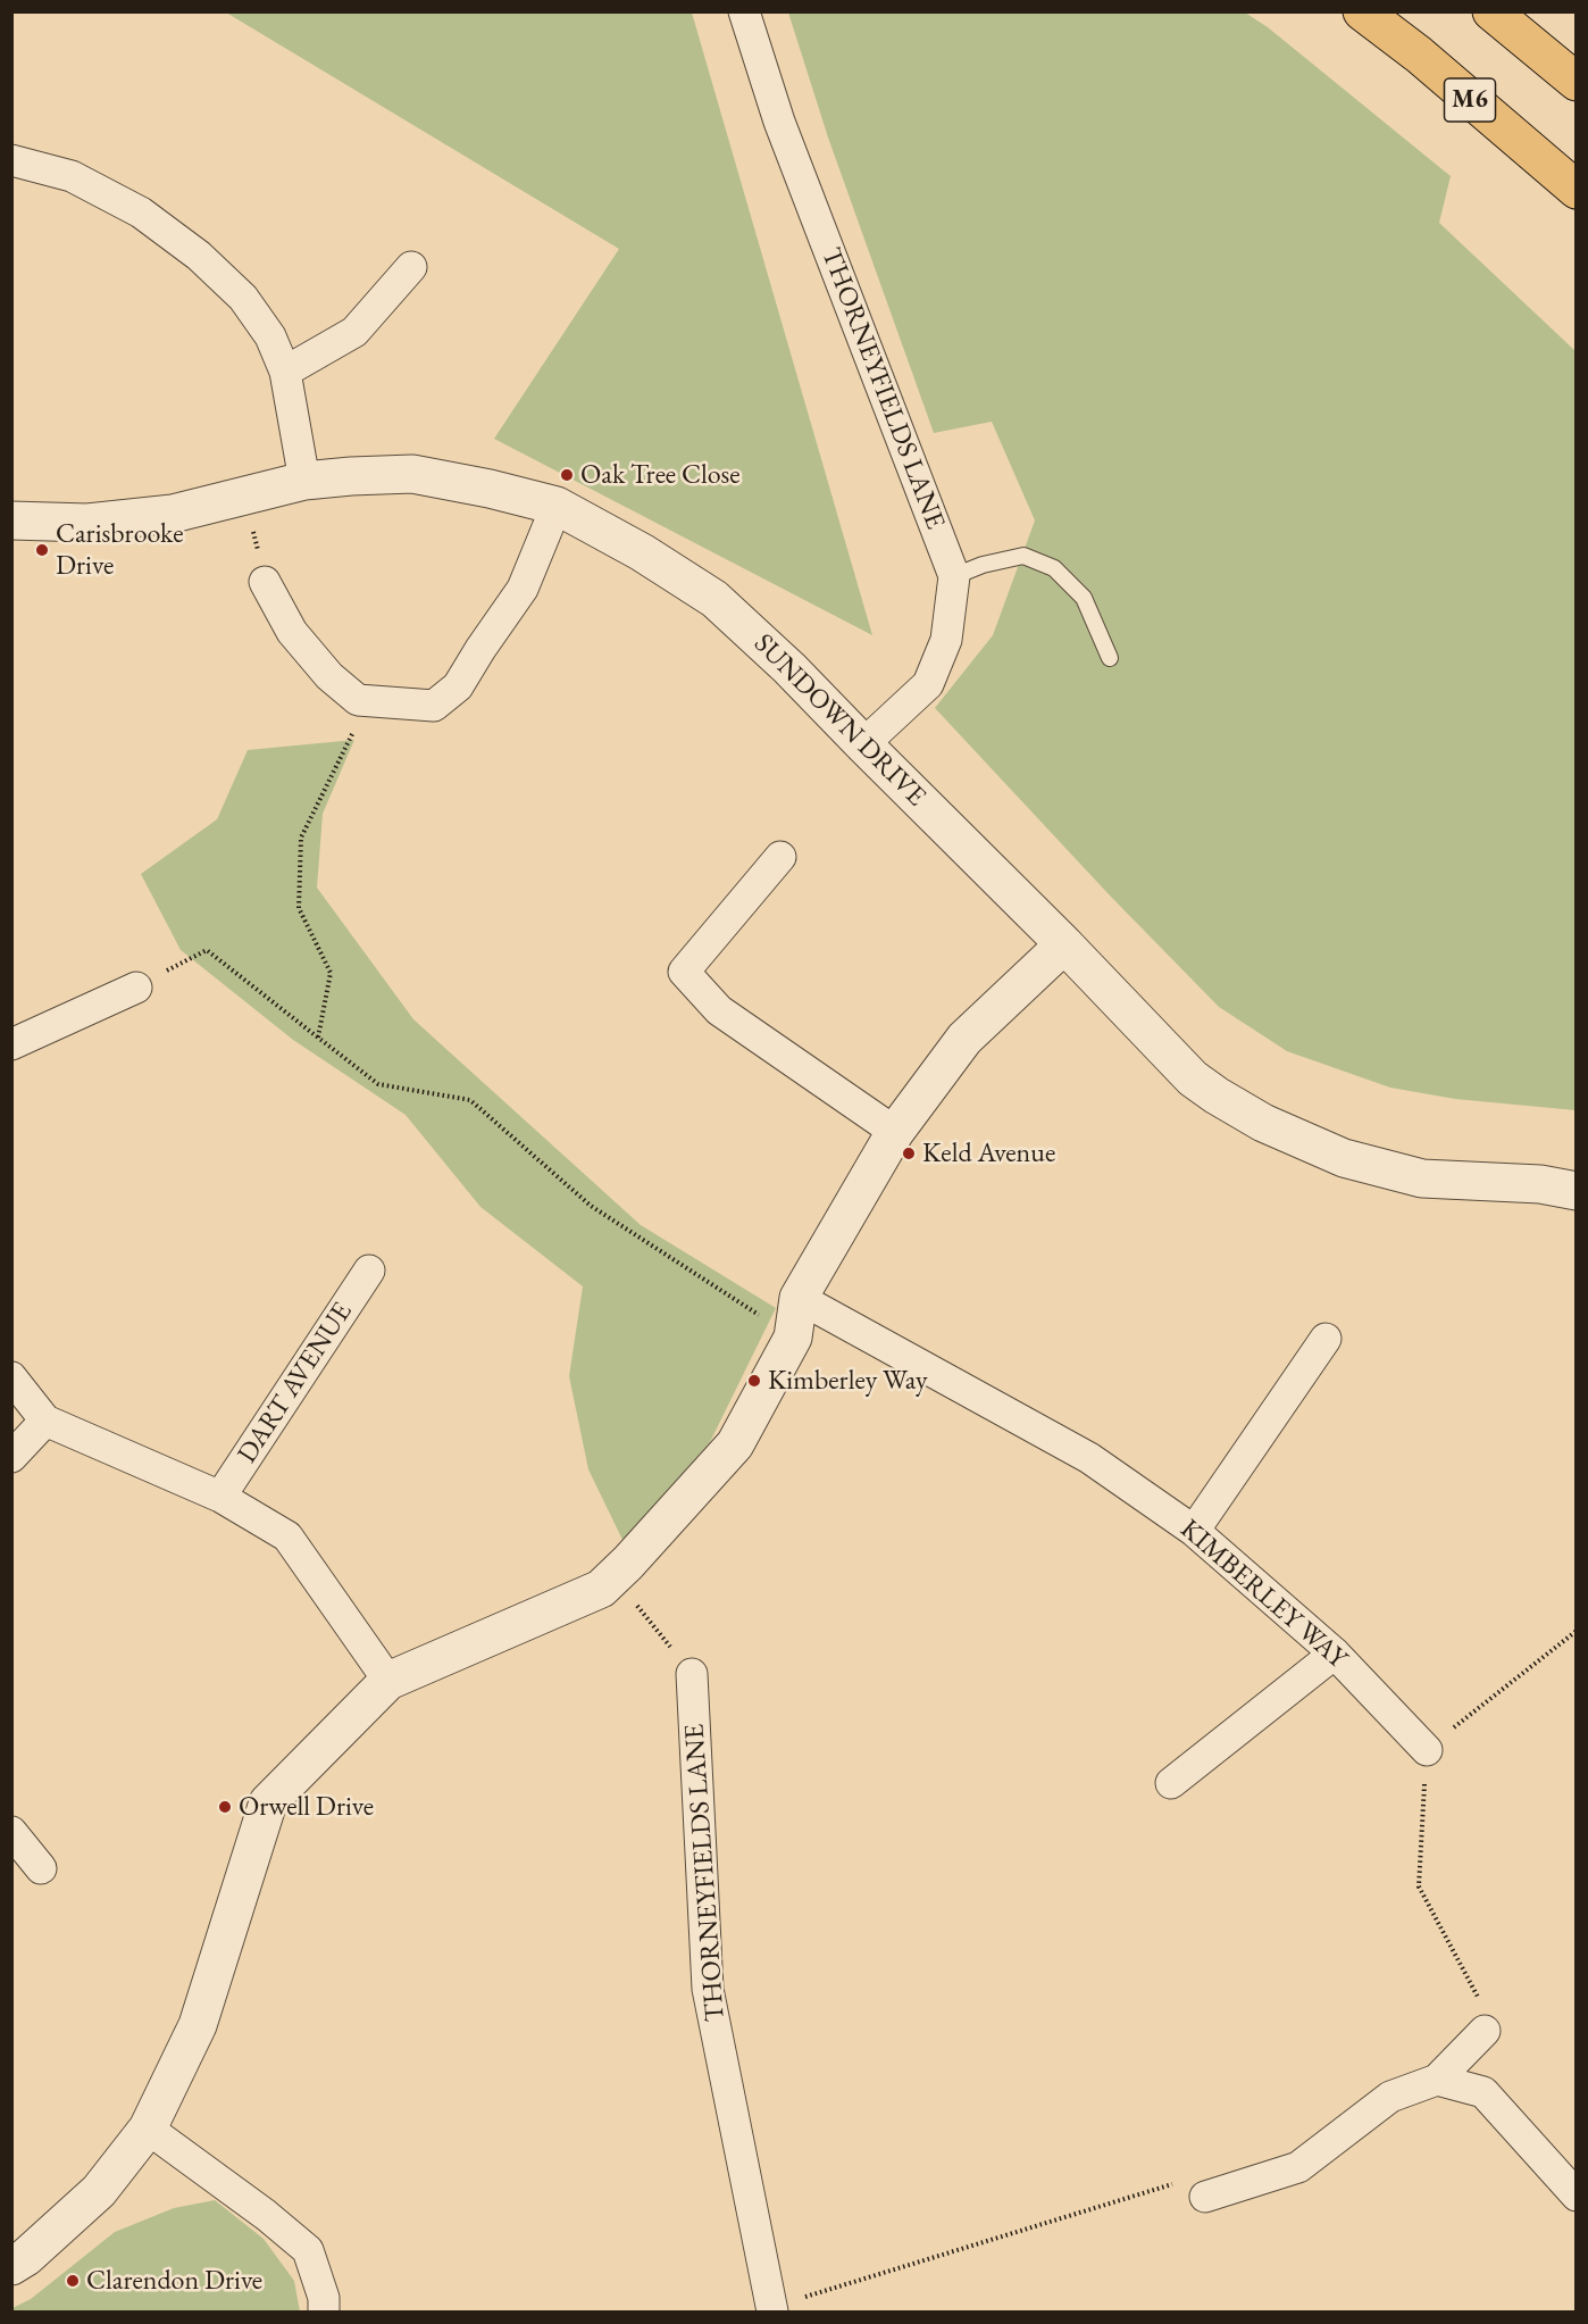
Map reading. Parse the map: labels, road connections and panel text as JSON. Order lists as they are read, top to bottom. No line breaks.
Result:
{"streets":{"highway":["M6"],"street":["THORNEYFIELDS LANE","SUNDOWN DRIVE","DART AVENUE","KIMBERLEY WAY"]},"crossings":[["THORNEYFIELDS LANE","SUNDOWN DRIVE"]],"places":["Oak Tree Close","Carisbrooke Drive","Keld Avenue","Kimberley Way","Orwell Drive","Clarendon Drive"]}
